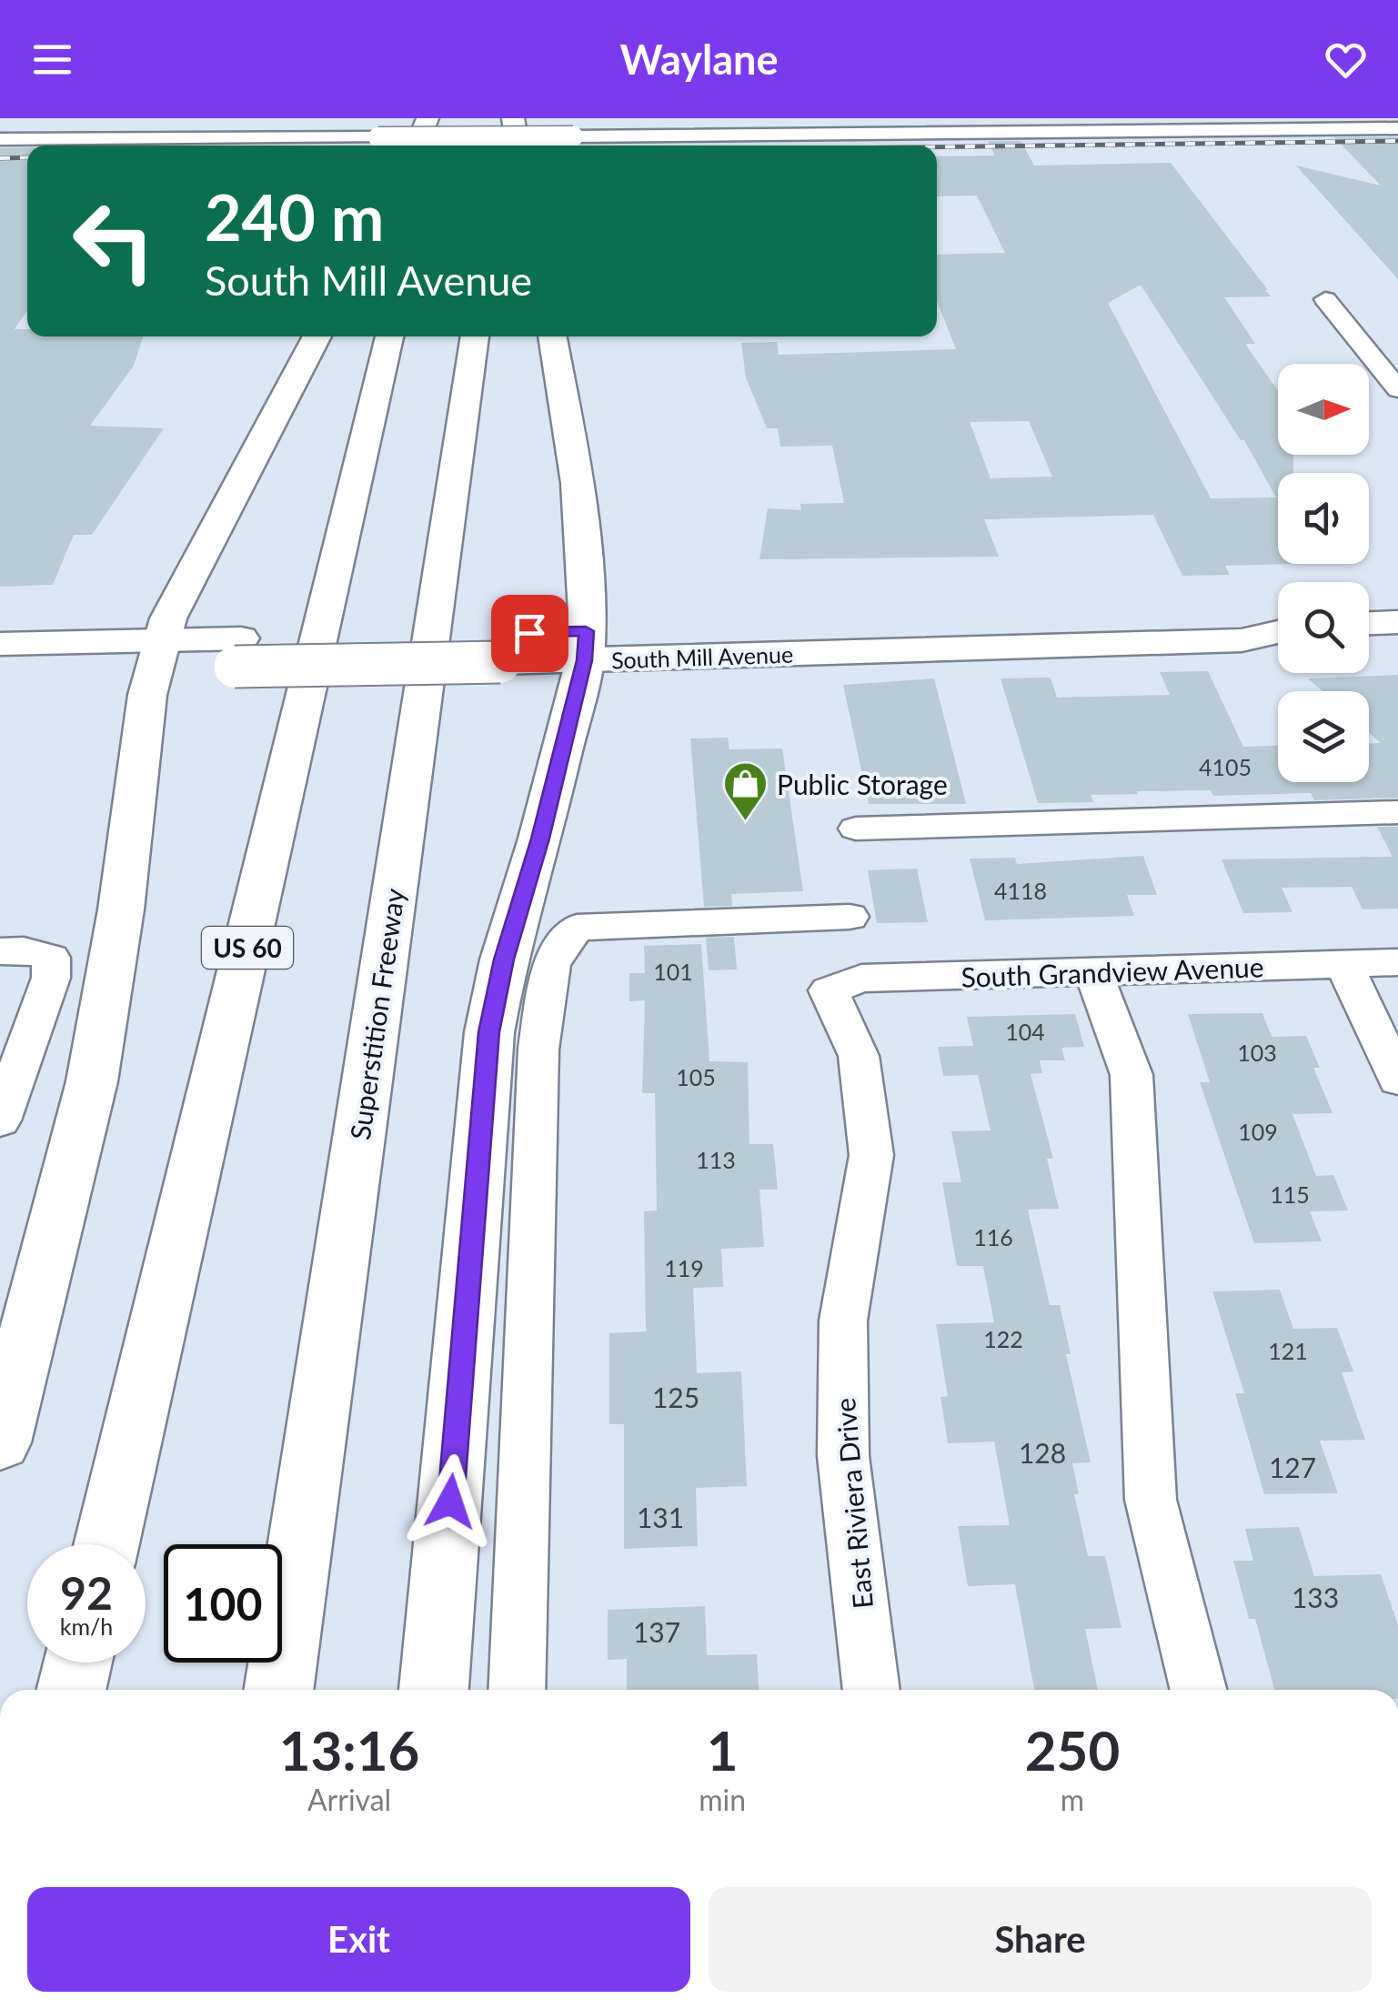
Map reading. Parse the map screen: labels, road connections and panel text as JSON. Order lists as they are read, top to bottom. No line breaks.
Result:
{"streets":{"main road":["South Mill Avenue","US 60","Superstition Freeway"],"street":["South Grandview Avenue","East Riviera Drive"]},"crossings":[["South Grandview Avenue","East Riviera Drive"]],"places":{"shop":["Public Storage"]},"house_numbers":["4105","4118","101","104","103","105","109","113","115","116","119","122","121","125","128","127","131","133","137"],"north":"right","page":{"header":"Waylane","turn":["240 m","South Mill Avenue"],"speed":"92 km/h","limit":"100","eta":["13:16","Arrival","1","min","250","m"],"buttons":["Exit","Share"]}}
